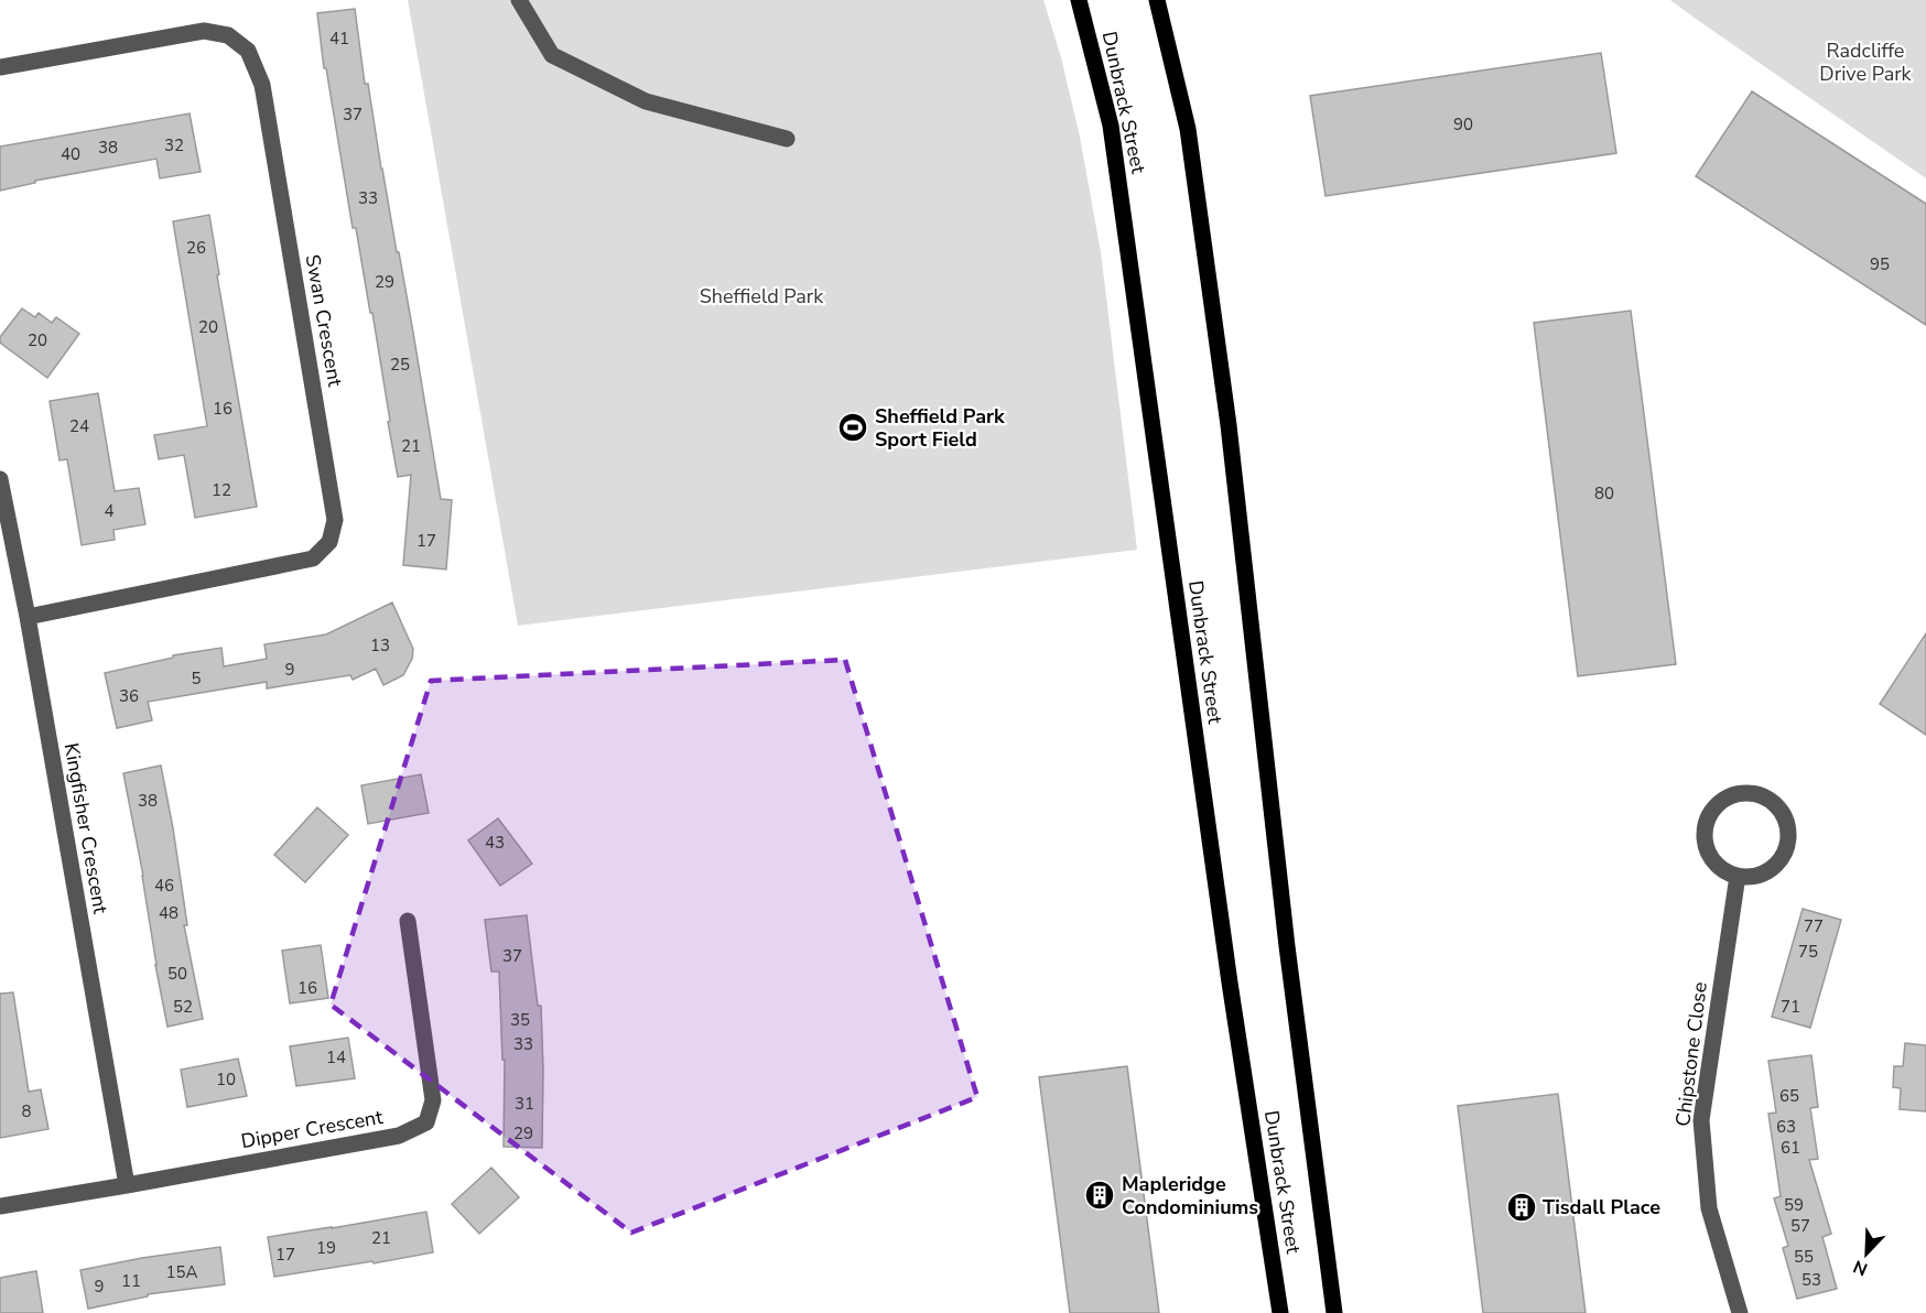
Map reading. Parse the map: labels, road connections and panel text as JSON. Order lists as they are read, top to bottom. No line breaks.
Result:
{"streets":{"main road":["Dunbrack Street"],"street":["Swan Crescent","Kingfisher Crescent","Chipstone Close","Dipper Crescent"]},"crossings":[["Swan Crescent","Kingfisher Crescent"],["Kingfisher Crescent","Dipper Crescent"]],"parks":["Radcliffe Drive Park","Sheffield Park"],"places":{"sports":["Sheffield Park Sport Field"],"building":["Mapleridge Condominiums","Tisdall Place"]},"house_numbers":["41","37","90","32","38","40","33","26","95","29","20","20","25","16","24","21","12","80","4","17","13","9","5","36","38","43","46","48","77","75","37","50","16","52","71","35","33","14","10","65","31","8","63","29","61","59","57","21","19","17","55","15A","53","11","9"],"north":"bottom left"}
